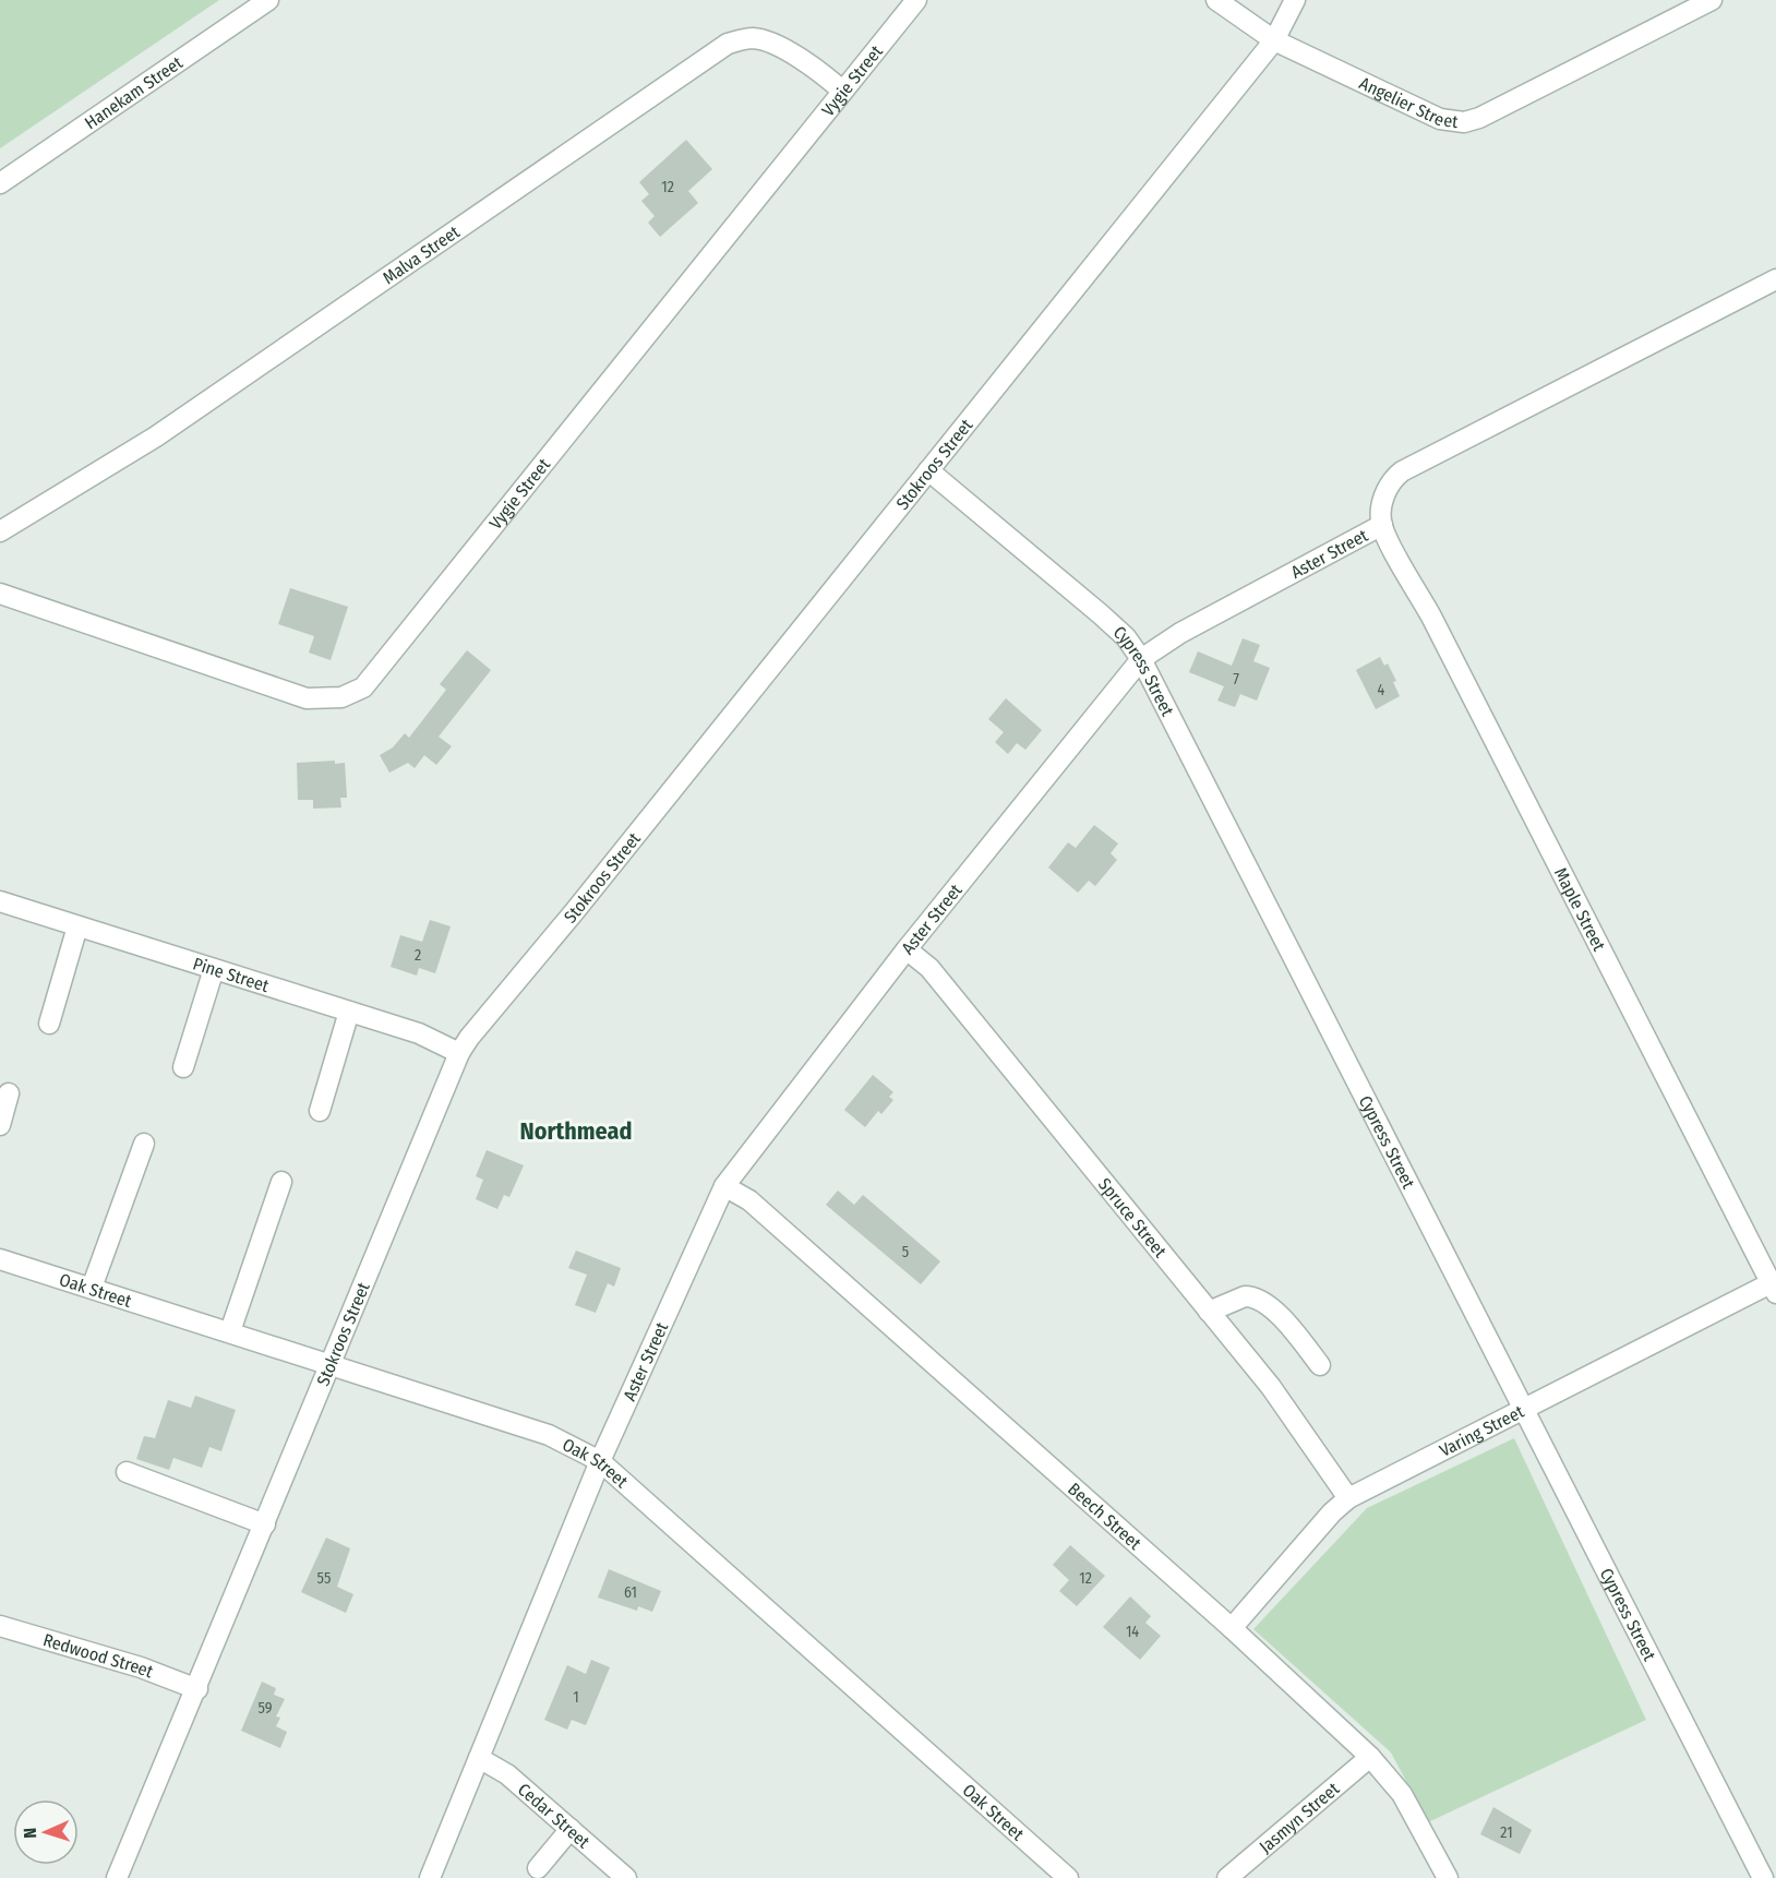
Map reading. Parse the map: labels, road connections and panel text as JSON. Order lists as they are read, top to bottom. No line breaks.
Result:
{"streets":{"street":["Vygie Street","Hanekam Street","Angelier Street","Malva Street","Stokroos Street","Aster Street","Cypress Street","Maple Street","Pine Street","Spruce Street","Oak Street","Varing Street","Beech Street","Redwood Street","Cedar Street","Jasmyn Street"]},"crossings":[["Vygie Street","Malva Street"],["Angelier Street","Stokroos Street"],["Stokroos Street","Cypress Street"],["Stokroos Street","Pine Street"],["Stokroos Street","Oak Street"],["Stokroos Street","Redwood Street"],["Aster Street","Cypress Street"],["Aster Street","Maple Street"],["Aster Street","Spruce Street"],["Aster Street","Oak Street"],["Aster Street","Beech Street"],["Aster Street","Cedar Street"],["Cypress Street","Varing Street"],["Maple Street","Varing Street"],["Spruce Street","Varing Street"],["Varing Street","Beech Street"],["Beech Street","Jasmyn Street"]],"districts":["Northmead"],"house_numbers":["12","7","4","2","5","55","12","61","14","1","59","21"],"north":"left"}
